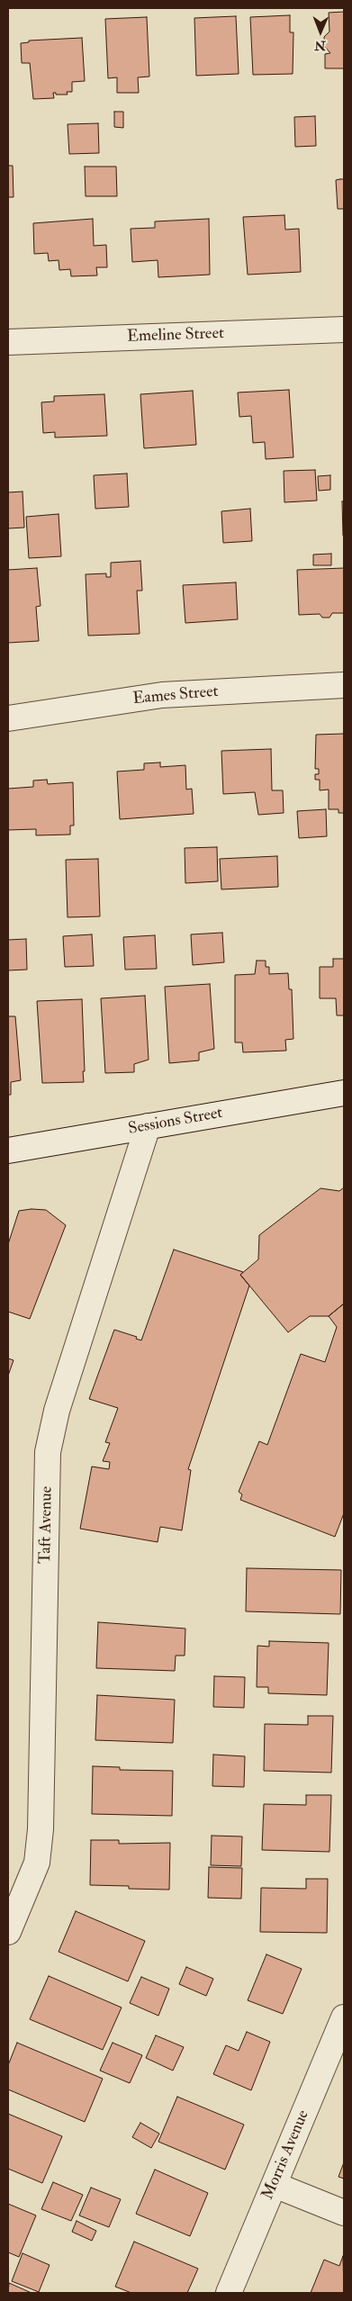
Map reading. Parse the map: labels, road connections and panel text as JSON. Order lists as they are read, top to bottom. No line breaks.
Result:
{"streets":{"street":["Emeline Street","Eames Street","Sessions Street","Taft Avenue","Morris Avenue"]},"crossings":[["Sessions Street","Taft Avenue"]],"north":"bottom"}
